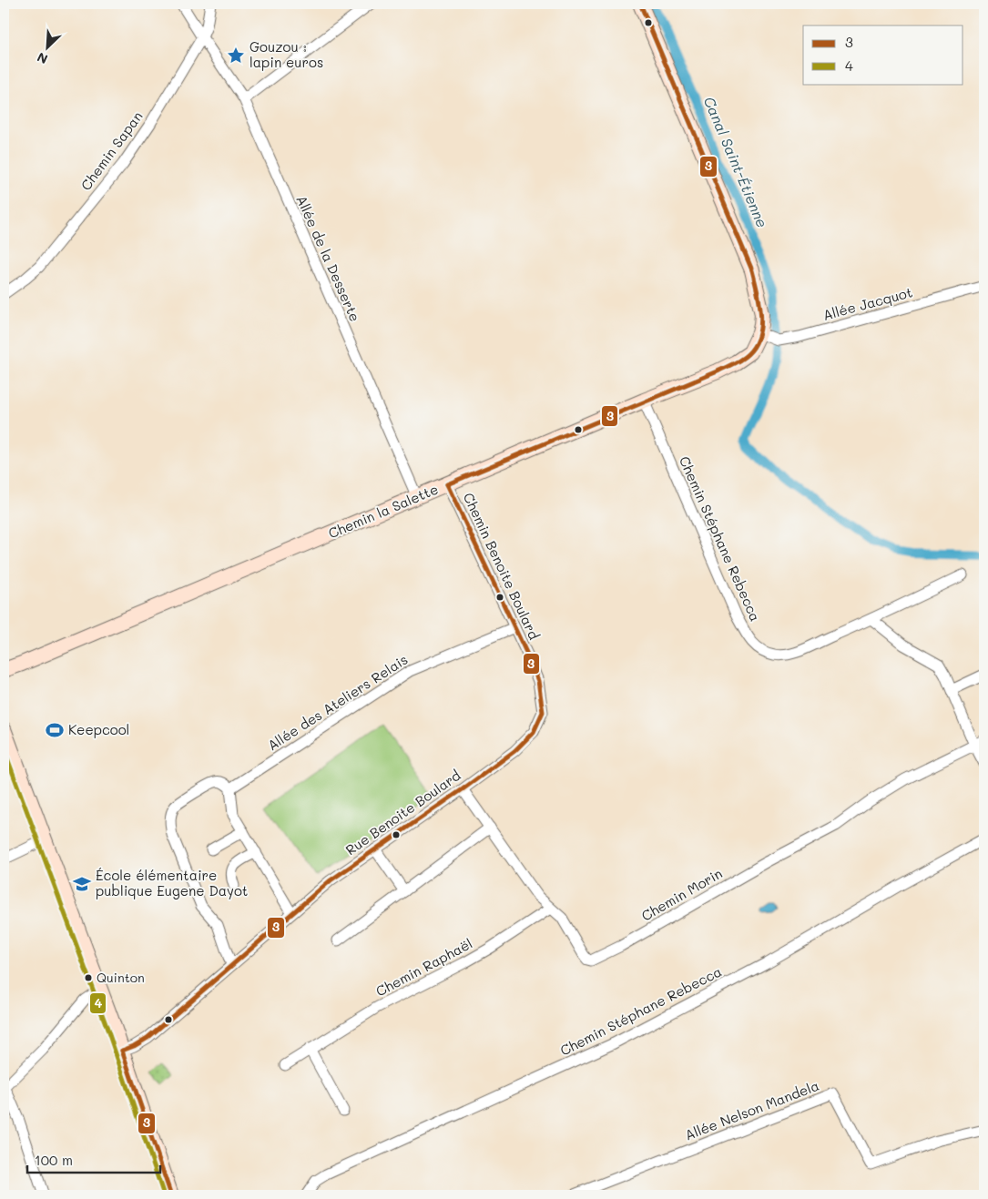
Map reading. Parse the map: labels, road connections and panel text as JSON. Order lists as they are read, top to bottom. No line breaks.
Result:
{"streets":{"street":["Chemin Sapan","Allée de la Desserte","Allée Jacquot","Chemin la Salette","Chemin Stéphane Rebecca","Chemin Benoite Boulard","Allée des Ateliers Relais","Rue Benoite Boulard","Chemin Morin","Chemin Raphaël","Allée Nelson Mandela"]},"crossings":[["Chemin Sapan","Allée de la Desserte"],["Allée de la Desserte","Chemin la Salette"],["Allée Jacquot","Chemin la Salette"],["Chemin la Salette","Chemin Stéphane Rebecca"],["Chemin la Salette","Chemin Benoite Boulard"],["Chemin Benoite Boulard","Allée des Ateliers Relais"],["Chemin Benoite Boulard","Rue Benoite Boulard"],["Rue Benoite Boulard","Chemin Morin"],["Chemin Morin","Chemin Raphaël"]],"water":["Canal Saint-Étienne"],"places":{"place":["Gouzou : lapin euros"],"sports":["Keepcool"],"school or university":["École élémentaire publique Eugene Dayot"],"other":["Quinton"]},"lines":["transit line 3","transit line 4"],"legend":["3","4"],"scale_bar":"100 m","north":"bottom left"}
